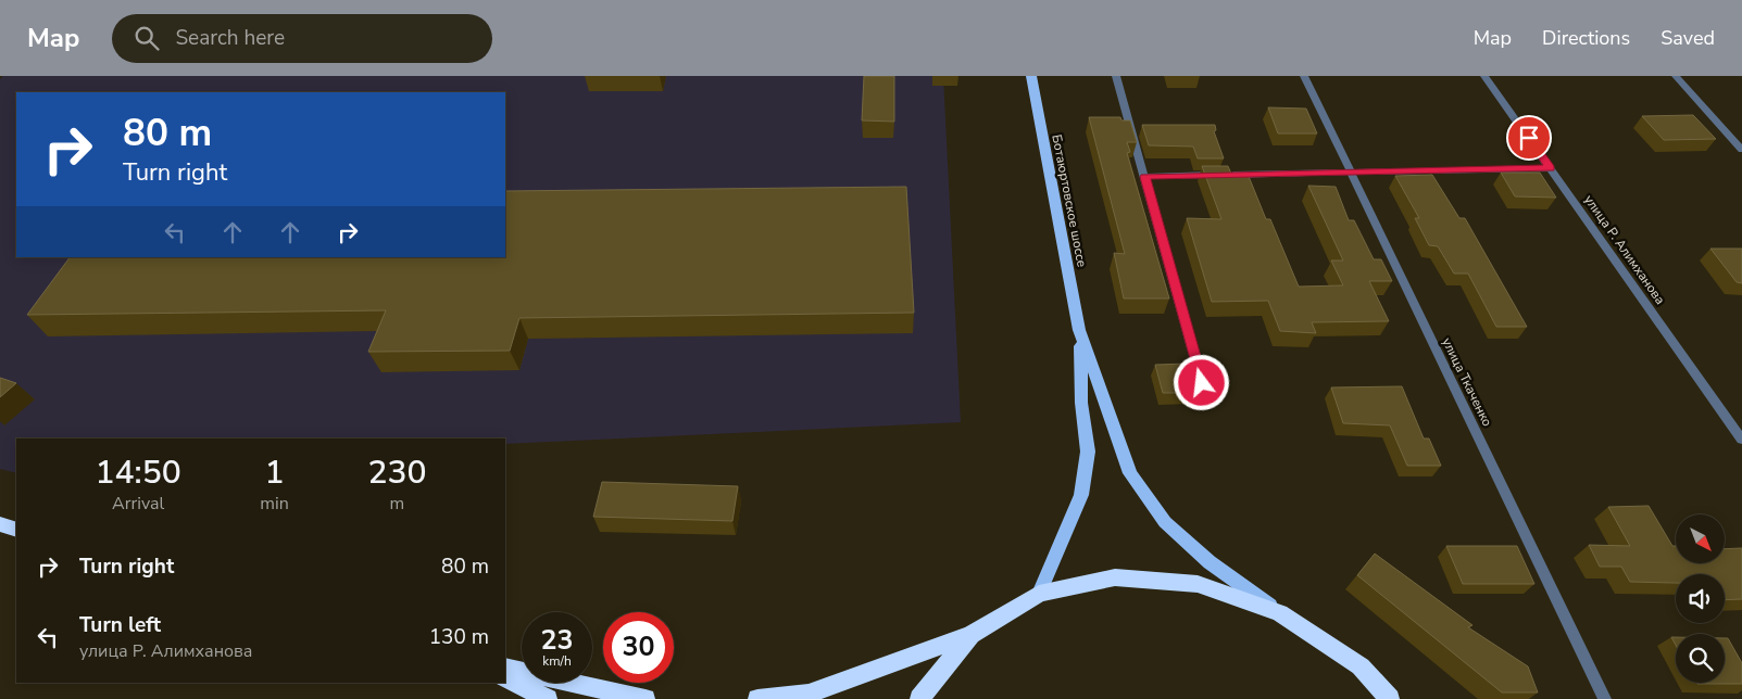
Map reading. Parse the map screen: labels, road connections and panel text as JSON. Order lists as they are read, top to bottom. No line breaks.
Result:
{"streets":{"main road":["Ботаюртовское шоссе"],"street":["улица Р. Алимханова","улица Ткаченко"]},"north":"bottom right","page":{"header":"Map","search":"Search here","nav":["Map","Directions","Saved"],"turn":["80 m","Turn right"],"eta":["14:50","Arrival","1","min","230","m"],"list":[{"name":"Turn right","value":"80 m"},{"name":"Turn left","note":"улица Р. Алимханова","value":"130 m"}],"speed":"23 km/h","limit":"30"}}
